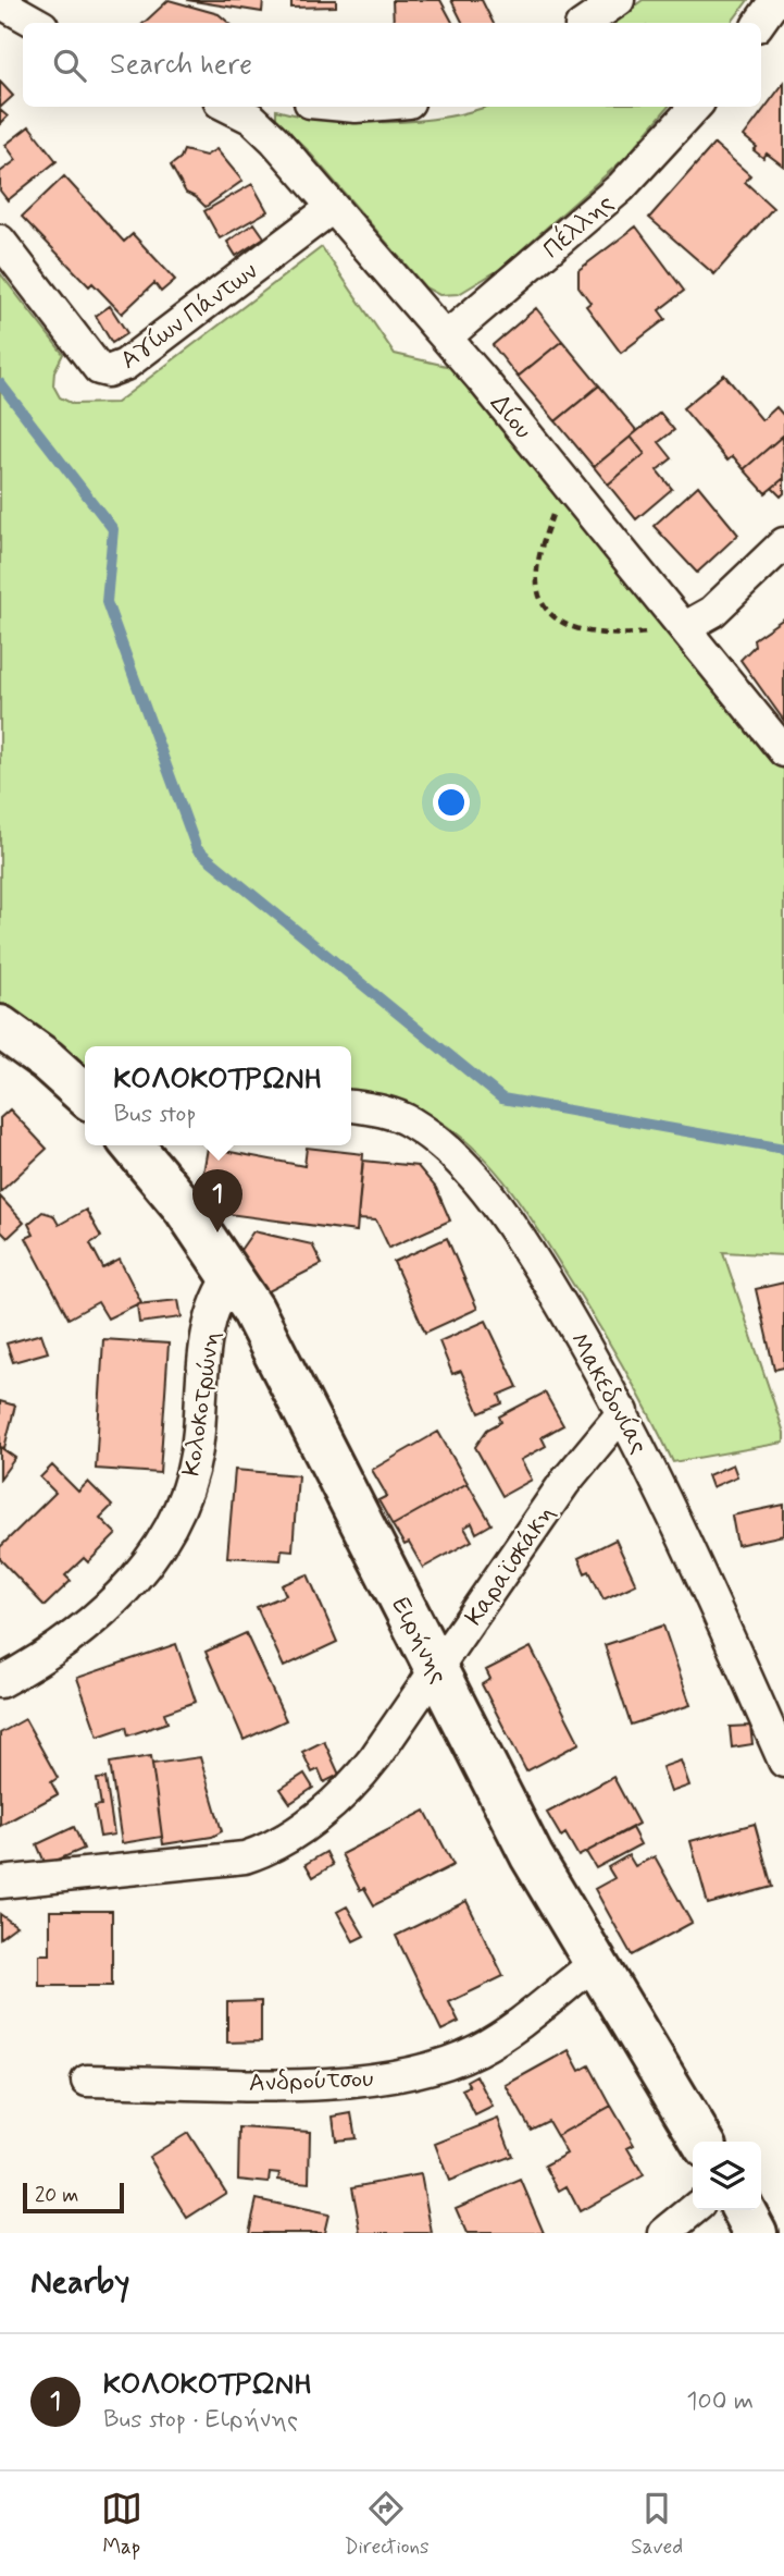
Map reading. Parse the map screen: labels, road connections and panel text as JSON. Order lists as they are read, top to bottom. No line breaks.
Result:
{"streets":{"street":["Πέλλης","Αγίων Πάντων","Δίου","Μακεδονίας","Κολοκοτρώνη","Καραϊσκάκη","Ειρήνης","Ανδρούτσου"]},"crossings":[["Πέλλης","Δίου"],["Αγίων Πάντων","Δίου"],["Μακεδονίας","Καραϊσκάκη"],["Κολοκοτρώνη","Ειρήνης"],["Καραϊσκάκη","Ειρήνης"],["Ειρήνης","Ανδρούτσου"]],"scale_bar":"20 m","page":{"search":"Search here","popup":["ΚΟΛΟΚΟΤΡΩΝΗ","Bus stop"],"pins":"1","scale":"20 m","heading":"Nearby","list":[{"mark":"1","name":"ΚΟΛΟΚΟΤΡΩΝΗ","note":"Bus stop · Ειρήνης","value":"100 m"}],"nav":["Map","Directions","Saved"]}}
